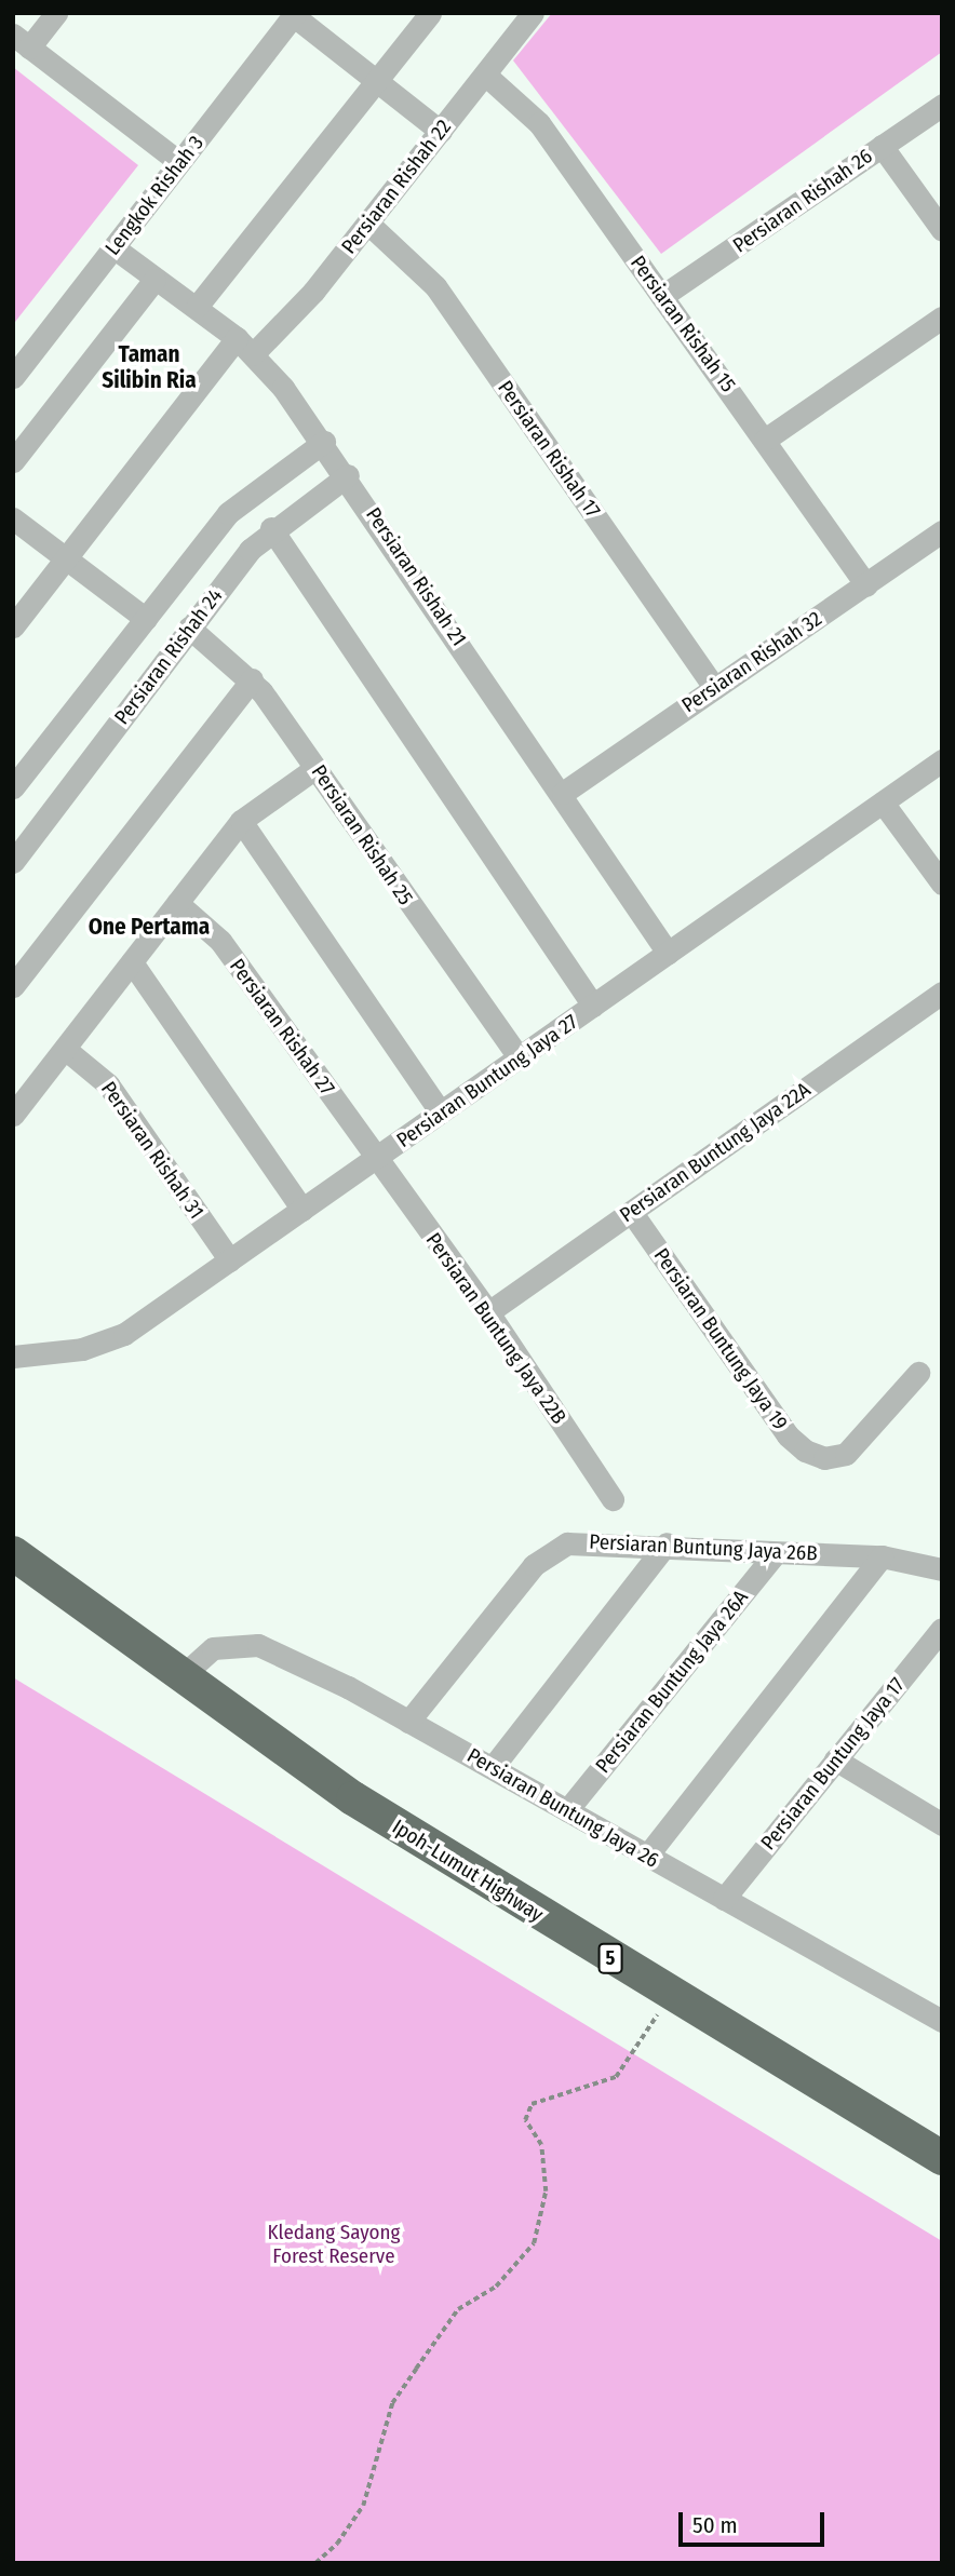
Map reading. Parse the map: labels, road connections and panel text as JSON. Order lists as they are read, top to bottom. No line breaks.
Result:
{"streets":{"highway":["Ipoh-Lumut Highway","5"],"street":["Persiaran Rishah 22","Lengkok Rishah 3","Persiaran Rishah 26","Persiaran Rishah 15","Persiaran Rishah 17","Persiaran Rishah 21","Persiaran Rishah 24","Persiaran Rishah 32","Persiaran Rishah 25","Persiaran Rishah 27","Persiaran Buntung Jaya 27","Persiaran Rishah 31","Persiaran Buntung Jaya 22A","Persiaran Buntung Jaya 22B","Persiaran Buntung Jaya 19","Persiaran Buntung Jaya 26B","Persiaran Buntung Jaya 26A","Persiaran Buntung Jaya 17","Persiaran Buntung Jaya 26"]},"crossings":[["Persiaran Rishah 22","Persiaran Rishah 15"],["Persiaran Rishah 22","Persiaran Rishah 17"],["Persiaran Rishah 22","Persiaran Rishah 21"],["Lengkok Rishah 3","Persiaran Rishah 21"],["Persiaran Rishah 26","Persiaran Rishah 15"],["Persiaran Rishah 15","Persiaran Rishah 32"],["Persiaran Rishah 17","Persiaran Rishah 32"],["Persiaran Rishah 21","Persiaran Rishah 24"],["Persiaran Rishah 21","Persiaran Rishah 32"],["Persiaran Rishah 21","Persiaran Buntung Jaya 27"],["Persiaran Rishah 24","Persiaran Rishah 25"],["Persiaran Rishah 25","Persiaran Buntung Jaya 27"],["Persiaran Rishah 27","Persiaran Buntung Jaya 27"],["Persiaran Rishah 27","Persiaran Buntung Jaya 22B"],["Persiaran Buntung Jaya 27","Persiaran Rishah 31"],["Persiaran Buntung Jaya 27","Persiaran Buntung Jaya 22B"],["Persiaran Buntung Jaya 22A","Persiaran Buntung Jaya 22B"],["Persiaran Buntung Jaya 22A","Persiaran Buntung Jaya 19"],["Persiaran Buntung Jaya 26B","Persiaran Buntung Jaya 26A"],["Persiaran Buntung Jaya 26B","Persiaran Buntung Jaya 26"],["Persiaran Buntung Jaya 26A","Persiaran Buntung Jaya 26"],["Persiaran Buntung Jaya 17","Persiaran Buntung Jaya 26"],["Persiaran Buntung Jaya 26","Ipoh-Lumut Highway"]],"districts":["Taman Silibin Ria","One Pertama"],"parks":["Kledang Sayong Forest Reserve"],"scale_bar":"50 m"}
